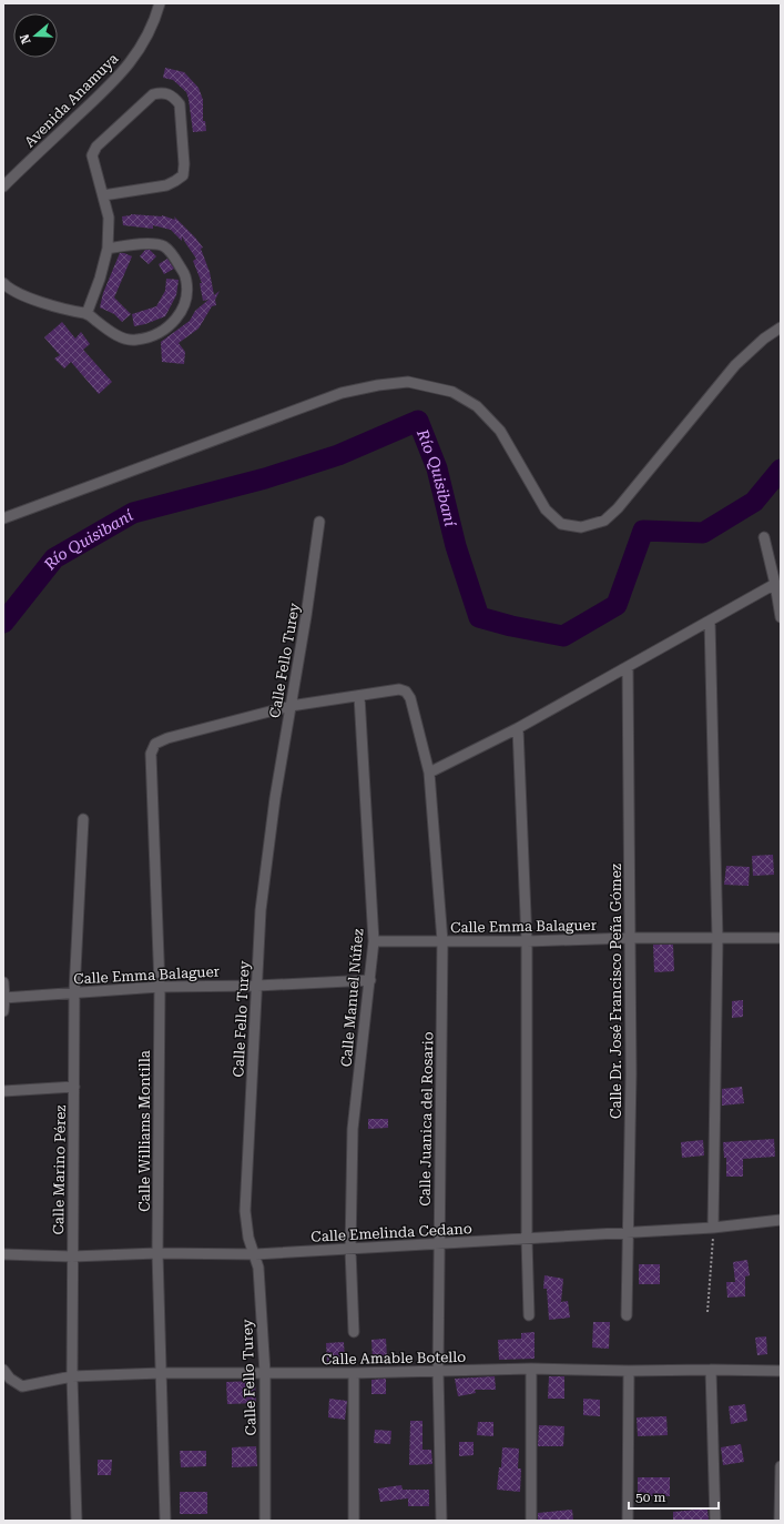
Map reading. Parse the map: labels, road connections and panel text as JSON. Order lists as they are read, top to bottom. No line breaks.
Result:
{"streets":{"street":["Avenida Anamuya","Calle Fello Turey","Calle Emma Balaguer","Calle Dr. José Francisco Peña Gómez","Calle Manuel Núñez","Calle Juanica del Rosario","Calle Williams Montilla","Calle Marino Pérez","Calle Emelinda Cedano","Calle Amable Botello"]},"crossings":[["Calle Fello Turey","Calle Emma Balaguer"],["Calle Fello Turey","Calle Williams Montilla"],["Calle Fello Turey","Calle Emelinda Cedano"],["Calle Fello Turey","Calle Amable Botello"],["Calle Emma Balaguer","Calle Dr. José Francisco Peña Gómez"],["Calle Emma Balaguer","Calle Manuel Núñez"],["Calle Emma Balaguer","Calle Juanica del Rosario"],["Calle Emma Balaguer","Calle Williams Montilla"],["Calle Emma Balaguer","Calle Marino Pérez"],["Calle Dr. José Francisco Peña Gómez","Calle Emelinda Cedano"],["Calle Manuel Núñez","Calle Juanica del Rosario"],["Calle Manuel Núñez","Calle Emelinda Cedano"],["Calle Juanica del Rosario","Calle Emelinda Cedano"],["Calle Juanica del Rosario","Calle Amable Botello"],["Calle Williams Montilla","Calle Emelinda Cedano"],["Calle Williams Montilla","Calle Amable Botello"],["Calle Marino Pérez","Calle Emelinda Cedano"],["Calle Marino Pérez","Calle Amable Botello"]],"water":["Río Quisibaní"],"scale_bar":"50 m","north":"left"}
